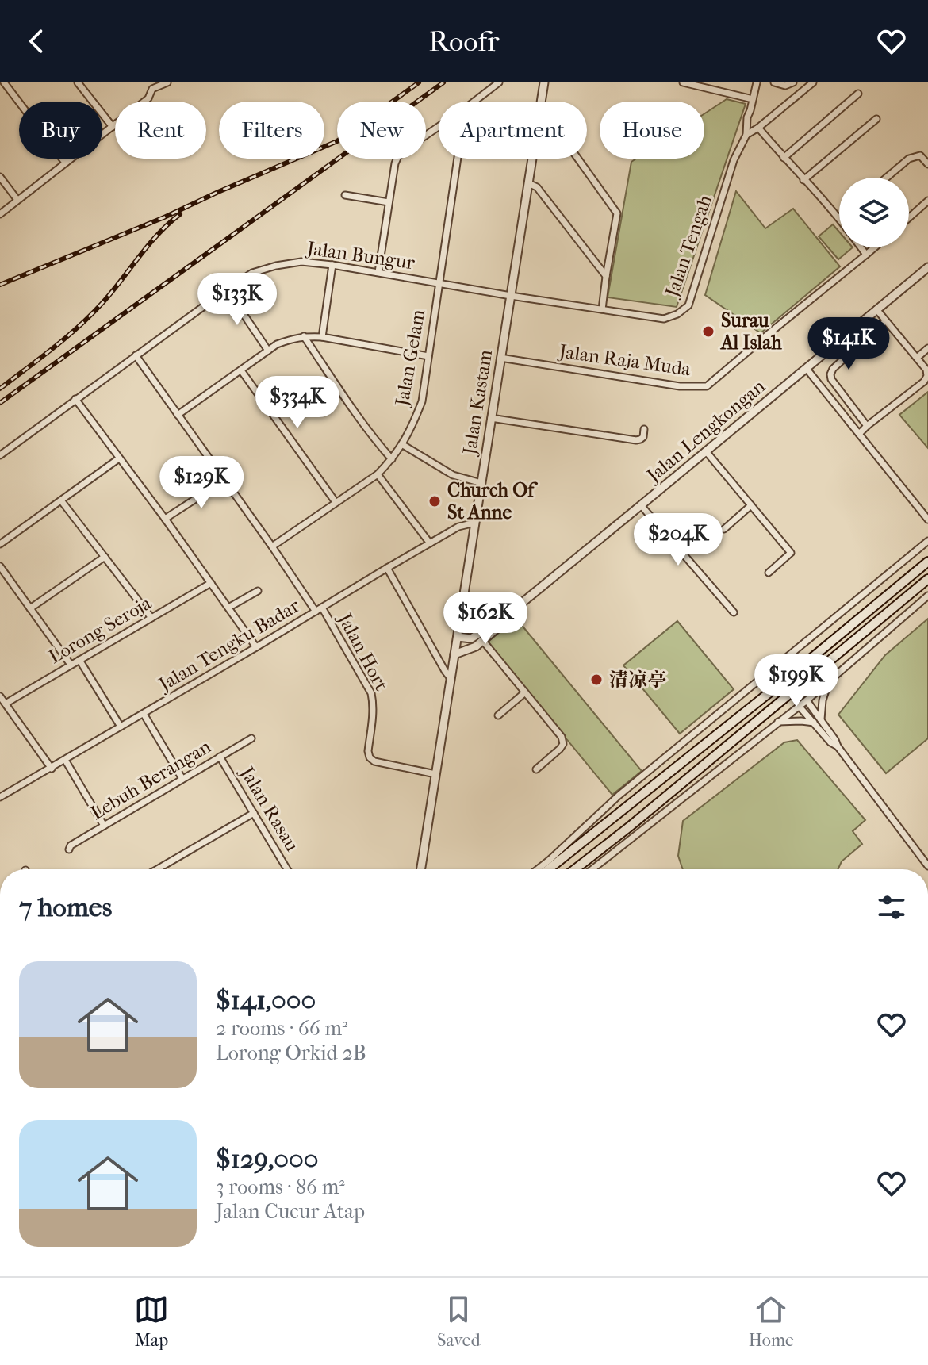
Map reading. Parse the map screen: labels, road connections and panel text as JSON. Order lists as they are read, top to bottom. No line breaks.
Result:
{"streets":{"street":["Jalan Tengah","Jalan Bungur","Jalan Gelam","Jalan Raja Muda","Jalan Kastam","Jalan Lengkongan","Lorong Seroja","Jalan Tengku Badar","Jalan Hort","Lebuh Berangan","Jalan Rasau"]},"crossings":[["Jalan Tengah","Jalan Bungur"],["Jalan Tengah","Jalan Kastam"],["Jalan Bungur","Jalan Gelam"],["Jalan Bungur","Jalan Kastam"],["Jalan Raja Muda","Jalan Kastam"],["Jalan Kastam","Jalan Lengkongan"],["Jalan Kastam","Jalan Tengku Badar"],["Jalan Kastam","Jalan Hort"],["Jalan Tengku Badar","Jalan Hort"],["Lebuh Berangan","Jalan Rasau"]],"places":["Surau Al Islah","Church Of St Anne","清凉亭"],"page":{"header":"Roofr","chip":["Buy","Rent","Filters","New","Apartment","House"],"price":["$133K","$141K","$334K","$129K","$204K","$162K","$199K"],"heading":"7 homes","list":[{"name":"$141,000","note":"2 rooms · 66 m² · Lorong Orkid 2B"},{"name":"$129,000","note":"3 rooms · 86 m² · Jalan Cucur Atap"}],"tabs":["Map","Saved","Home"]}}
